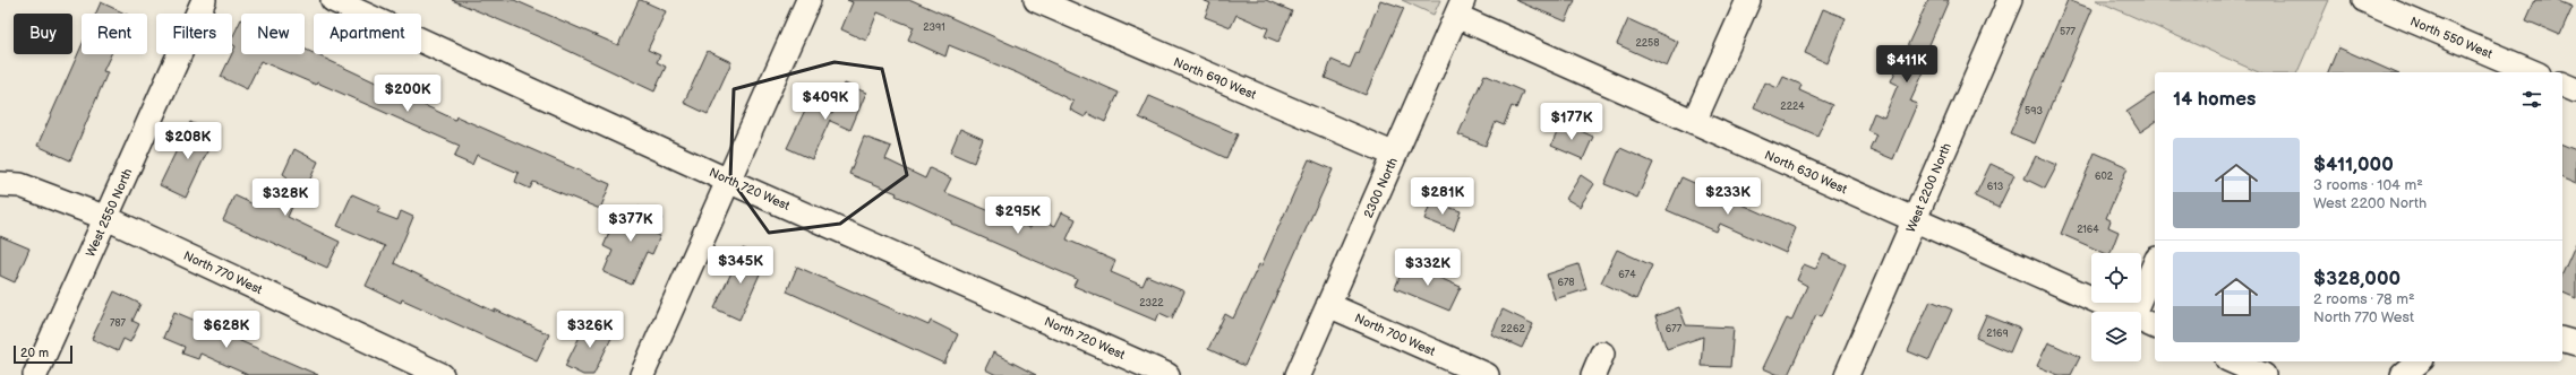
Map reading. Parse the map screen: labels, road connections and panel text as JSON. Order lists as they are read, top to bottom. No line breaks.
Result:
{"streets":{"street":["North 550 West","North 690 West","North 630 West","2300 North","West 2200 North","North 720 West","West 2550 North","North 770 West","North 700 West"]},"crossings":[["North 690 West","2300 North"],["North 630 West","2300 North"],["North 630 West","West 2200 North"],["2300 North","North 700 West"],["West 2550 North","North 770 West"]],"house_numbers":["2391","577","2258","2224","593","602","613","2164","674","678","2322","787","2262","677","2169"],"scale_bar":"20 m","page":{"chip":["Buy","Rent","Filters","New","Apartment"],"price":["$411K","$200K","$409K","$177K","$208K","$281K","$233K","$328K","$295K","$377K","$345K","$332K","$628K","$326K"],"heading":"14 homes","list":[{"name":"$411,000","note":"3 rooms · 104 m² · West 2200 North"},{"name":"$328,000","note":"2 rooms · 78 m² · North 770 West"}],"scale":"20 m"}}
